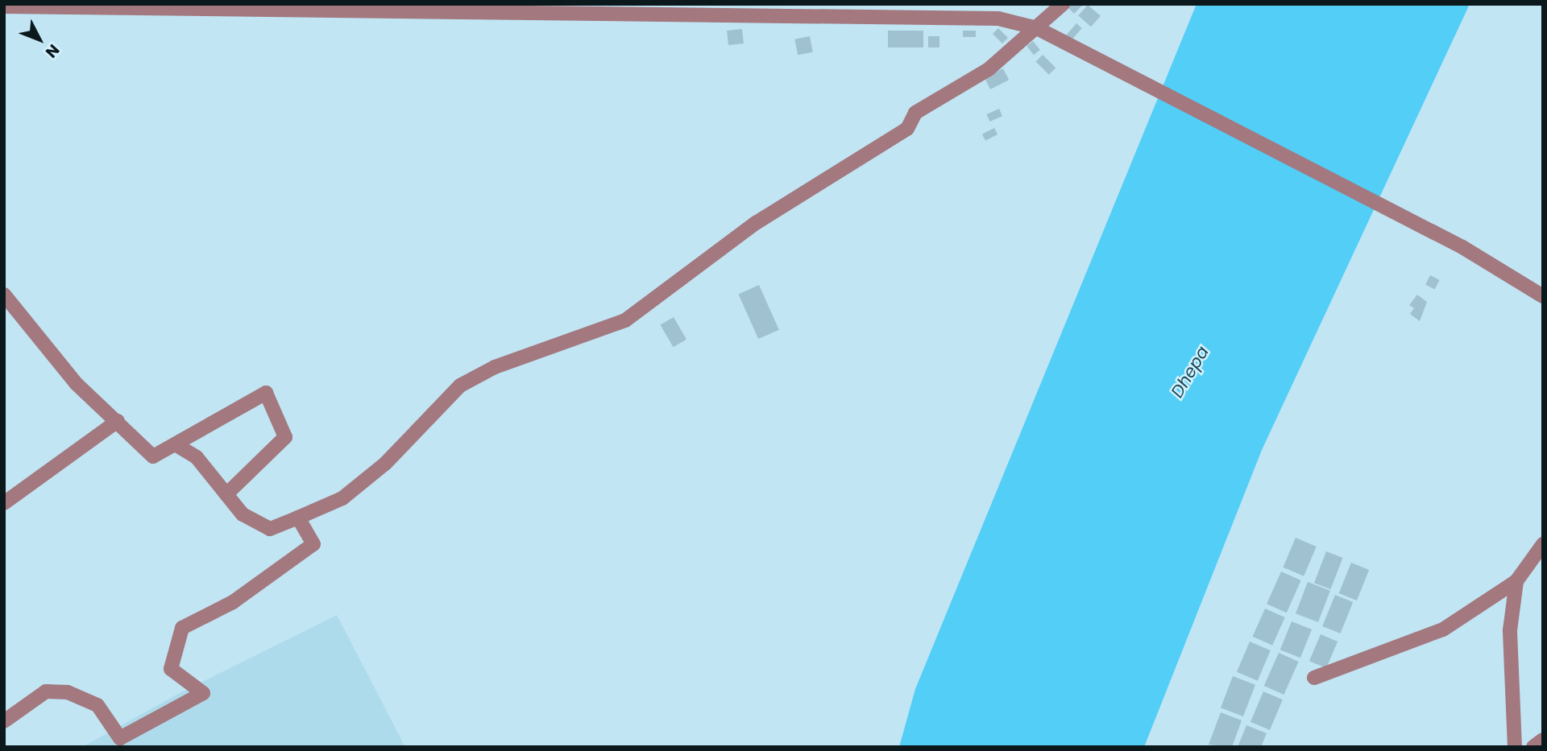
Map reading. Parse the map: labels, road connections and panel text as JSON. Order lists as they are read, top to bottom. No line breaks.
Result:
{"water":["Dhepa"],"north":"bottom right"}
